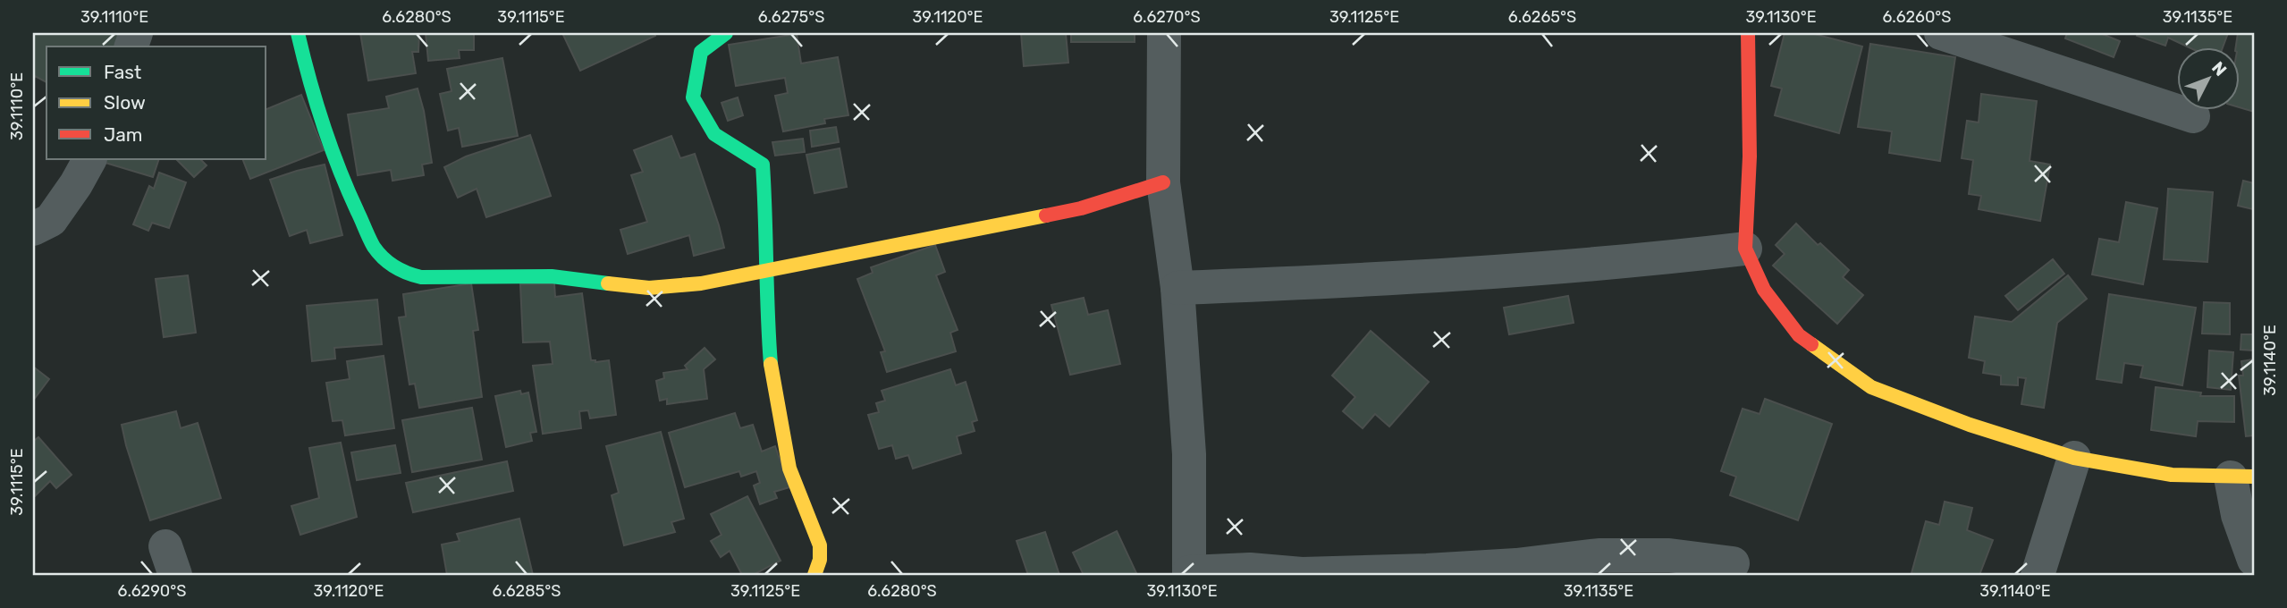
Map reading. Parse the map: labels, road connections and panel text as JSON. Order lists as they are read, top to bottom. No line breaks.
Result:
{"legend":["Fast","Slow","Jam"],"north":"top right","coordinates":["39.1110°E","6.6280°S","39.1115°E","6.6275°S","39.1120°E","6.6270°S","39.1125°E","6.6265°S","39.1130°E","6.6260°S","39.1135°E","39.1140°E","6.6290°S","6.6285°S"]}
